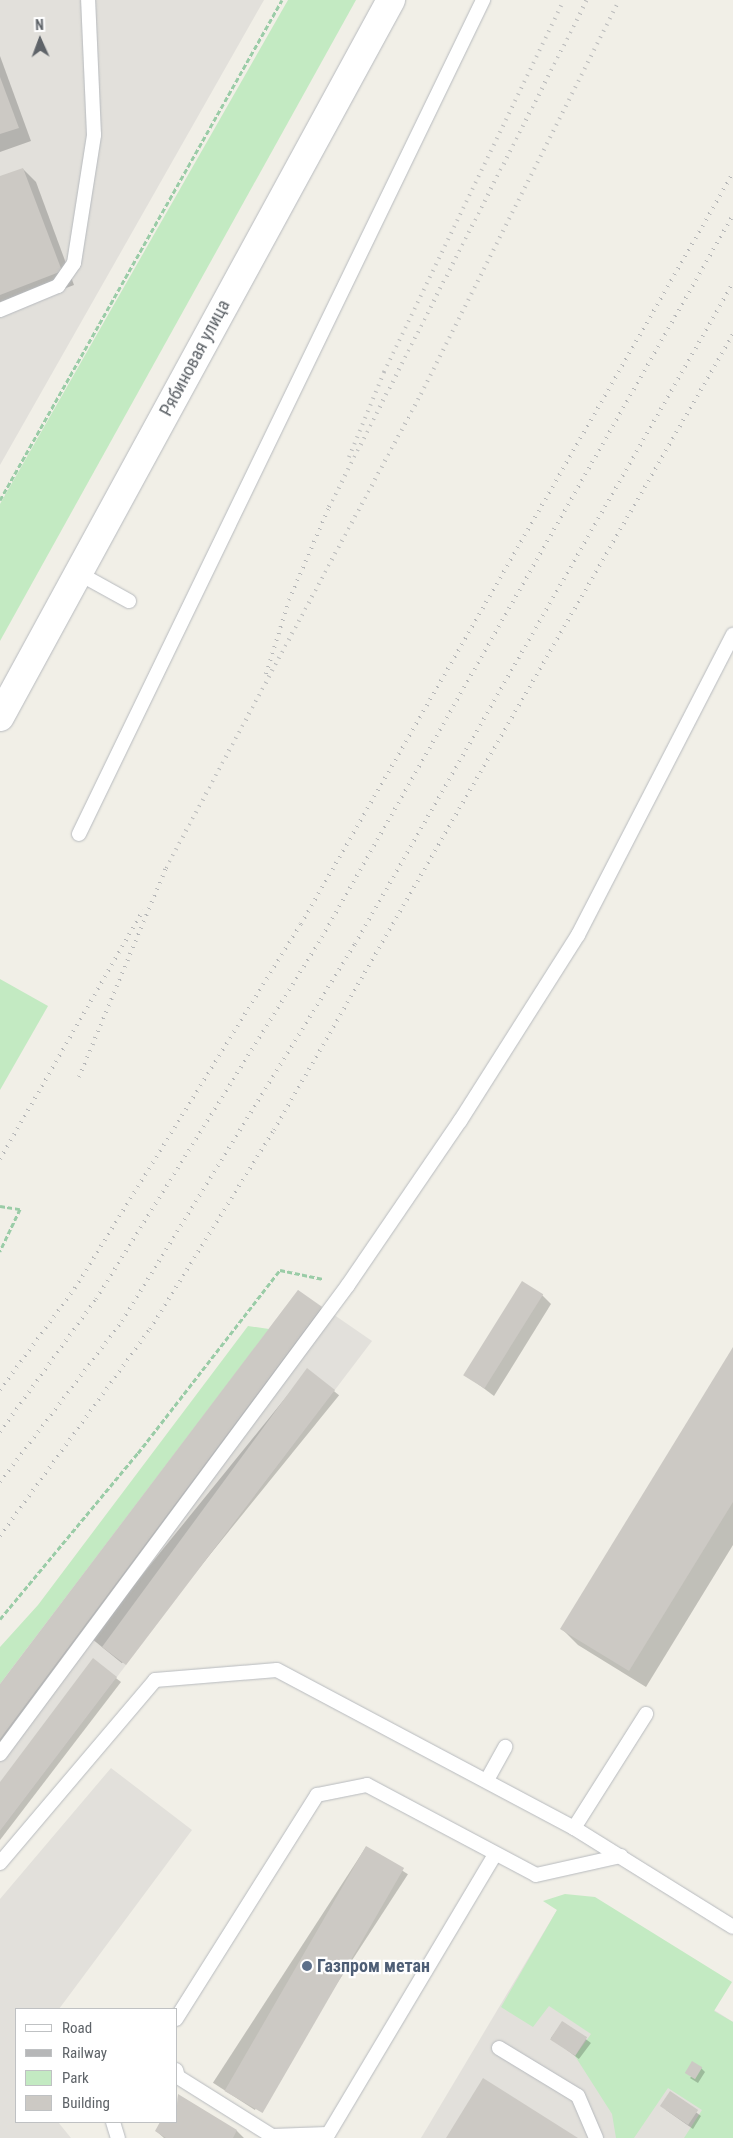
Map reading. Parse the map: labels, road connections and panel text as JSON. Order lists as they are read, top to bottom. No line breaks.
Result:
{"streets":{"street":["Рябиновая улица"]},"places":["Газпром метан"],"legend":["Road","Railway","Park","Building"],"north":"top"}
